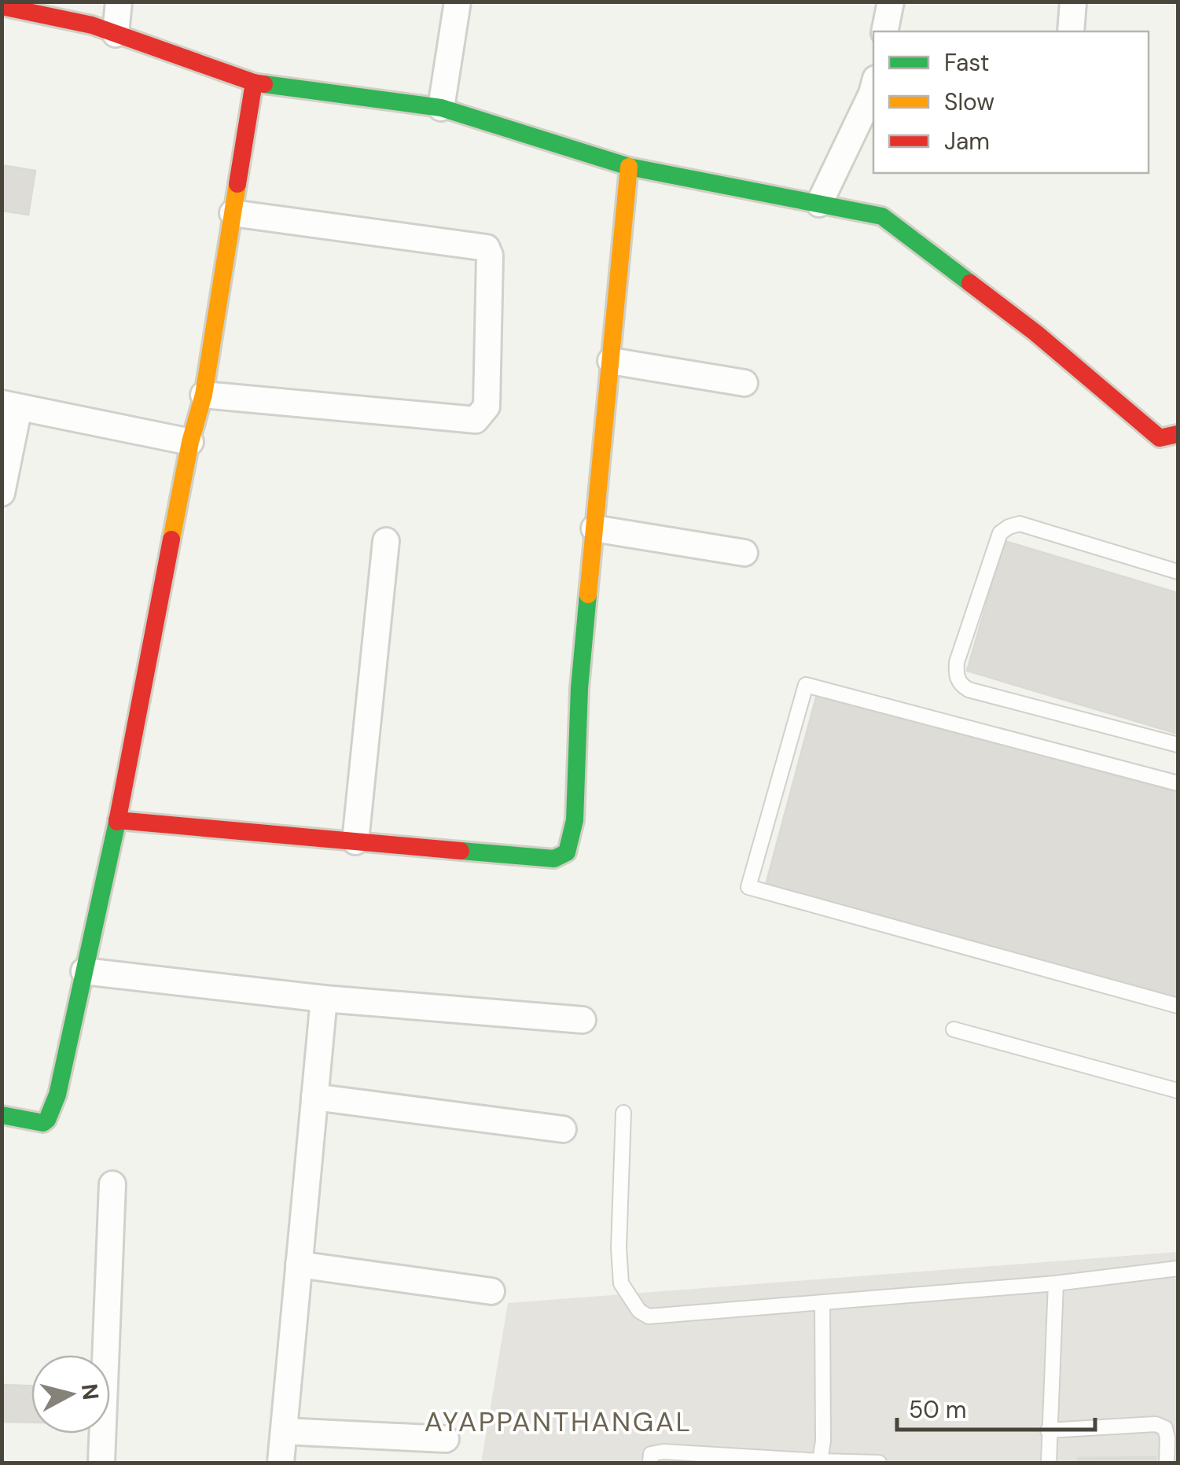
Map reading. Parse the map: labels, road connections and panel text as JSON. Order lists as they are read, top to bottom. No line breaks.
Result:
{"districts":["AYAPPANTHANGAL"],"legend":["Fast","Slow","Jam"],"scale_bar":"50 m","north":"right"}
